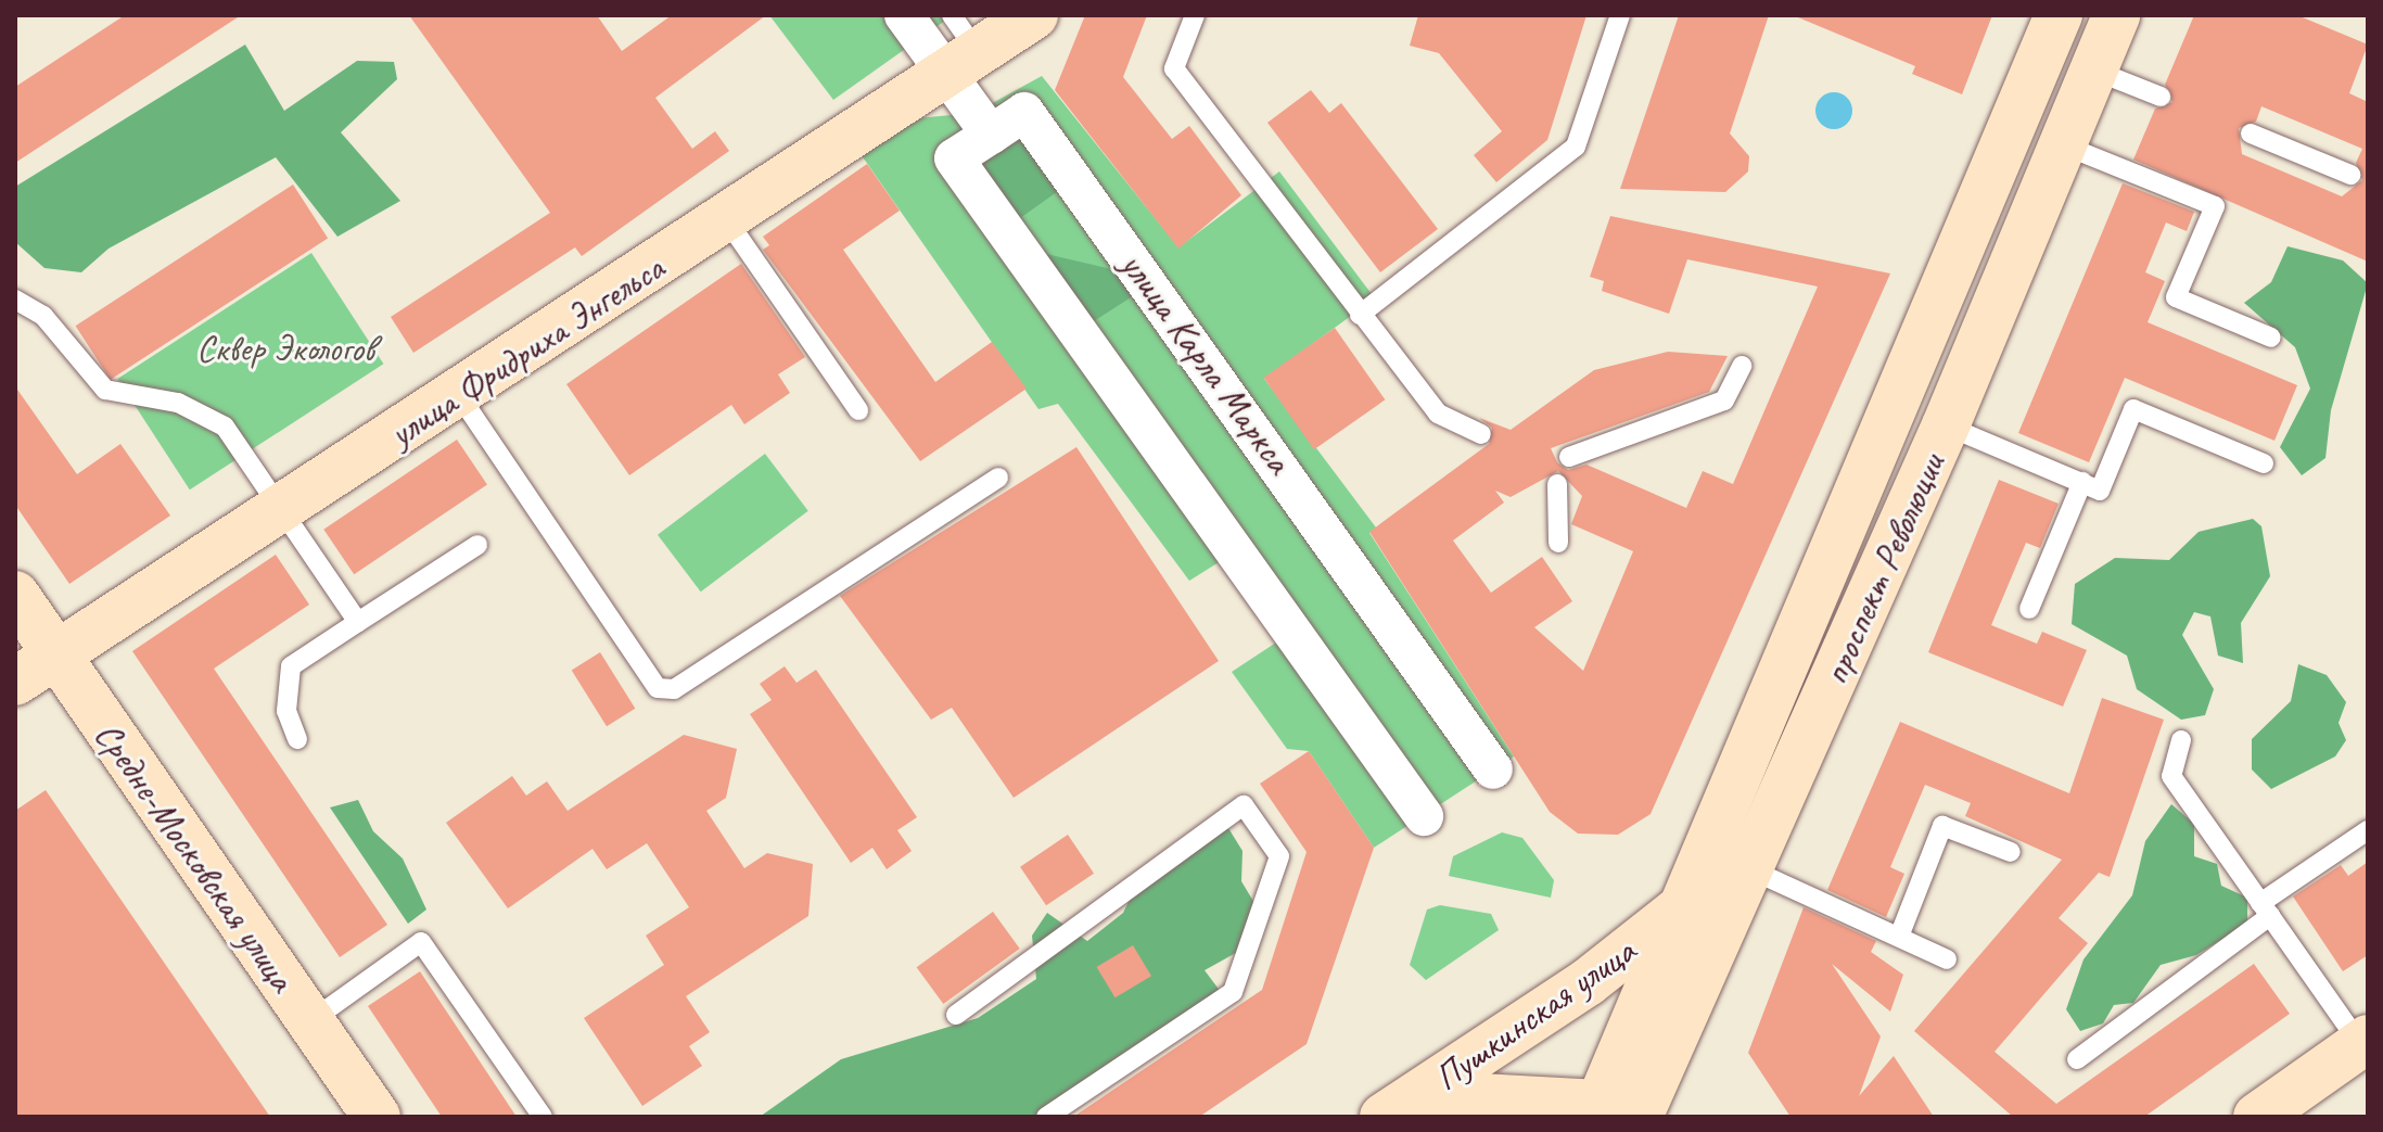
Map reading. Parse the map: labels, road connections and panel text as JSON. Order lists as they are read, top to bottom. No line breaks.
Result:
{"streets":{"street":["улица Фридриха Энгельса","улица Карла Маркса","проспект Революции","Средне-Московская улица","Пушкинская улица"]},"crossings":[["улица Фридриха Энгельса","Средне-Московская улица"],["проспект Революции","Пушкинская улица"]],"parks":["Сквер Экологов"]}
